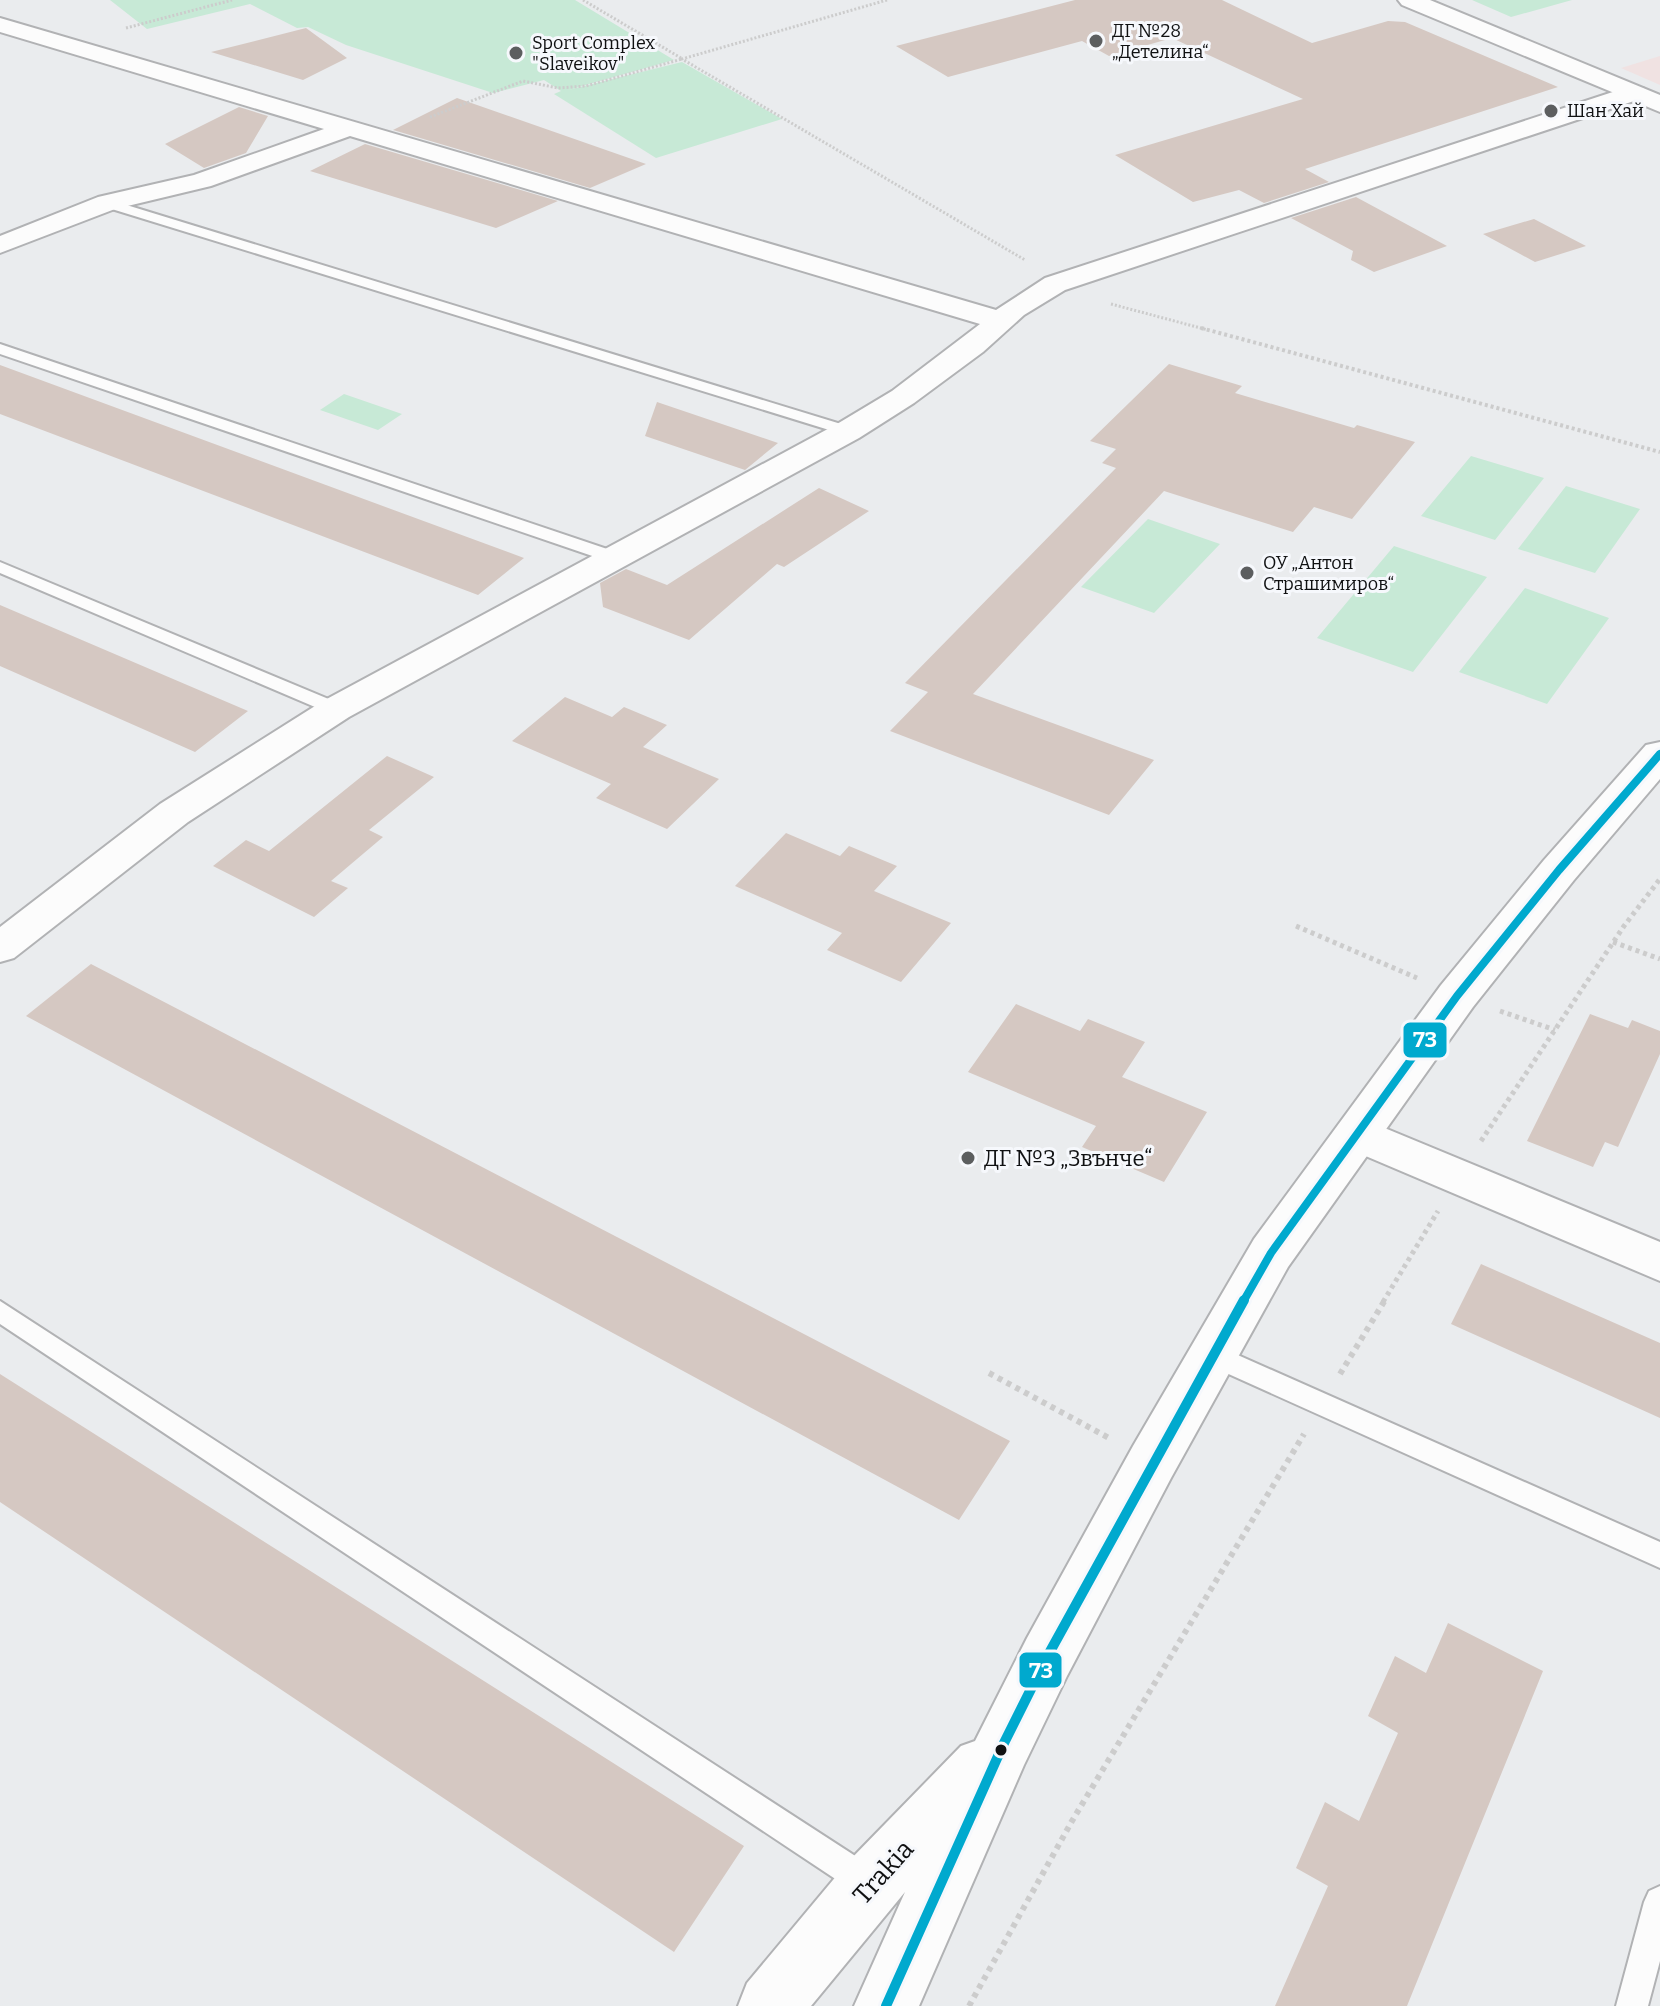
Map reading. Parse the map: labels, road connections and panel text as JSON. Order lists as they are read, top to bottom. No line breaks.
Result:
{"streets":{"main road":["Trakia"]},"places":["ДГ №28 „Детелина“","Sport Complex \"Slaveikov\"","Шан Хай","ОУ „Антон Страшимиров“","ДГ №3 „Звънче“"],"lines":["transit line 73"]}
